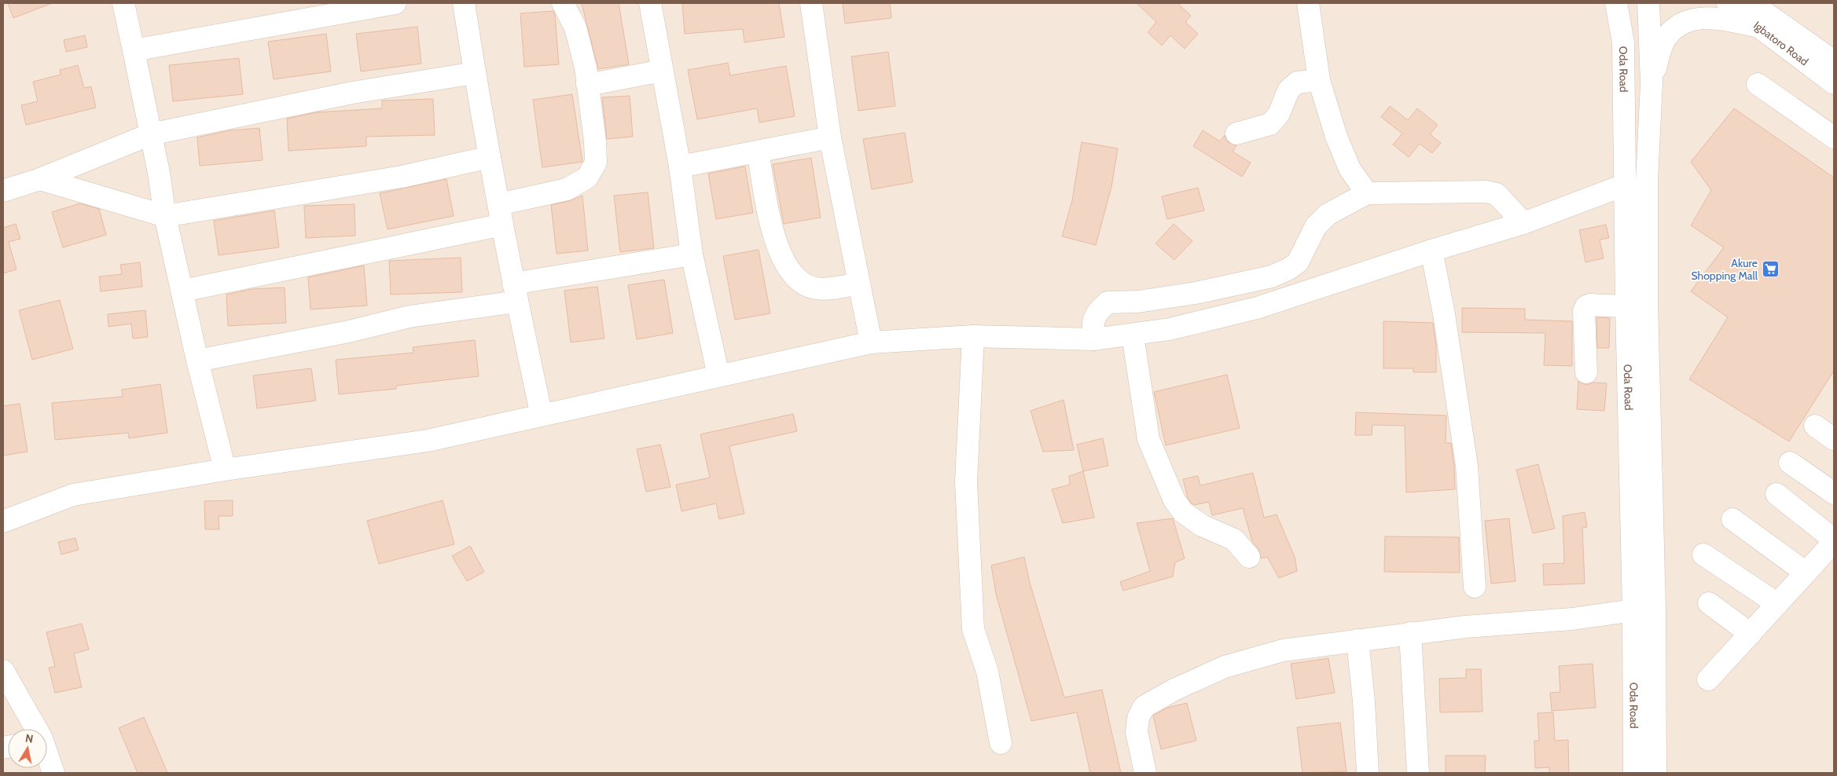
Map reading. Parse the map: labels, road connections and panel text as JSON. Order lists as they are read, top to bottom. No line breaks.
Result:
{"streets":{"street":["Igbatoro Road","Oda Road"]},"places":{"supermarket":["Akure Shopping Mall"]},"north":"top"}
